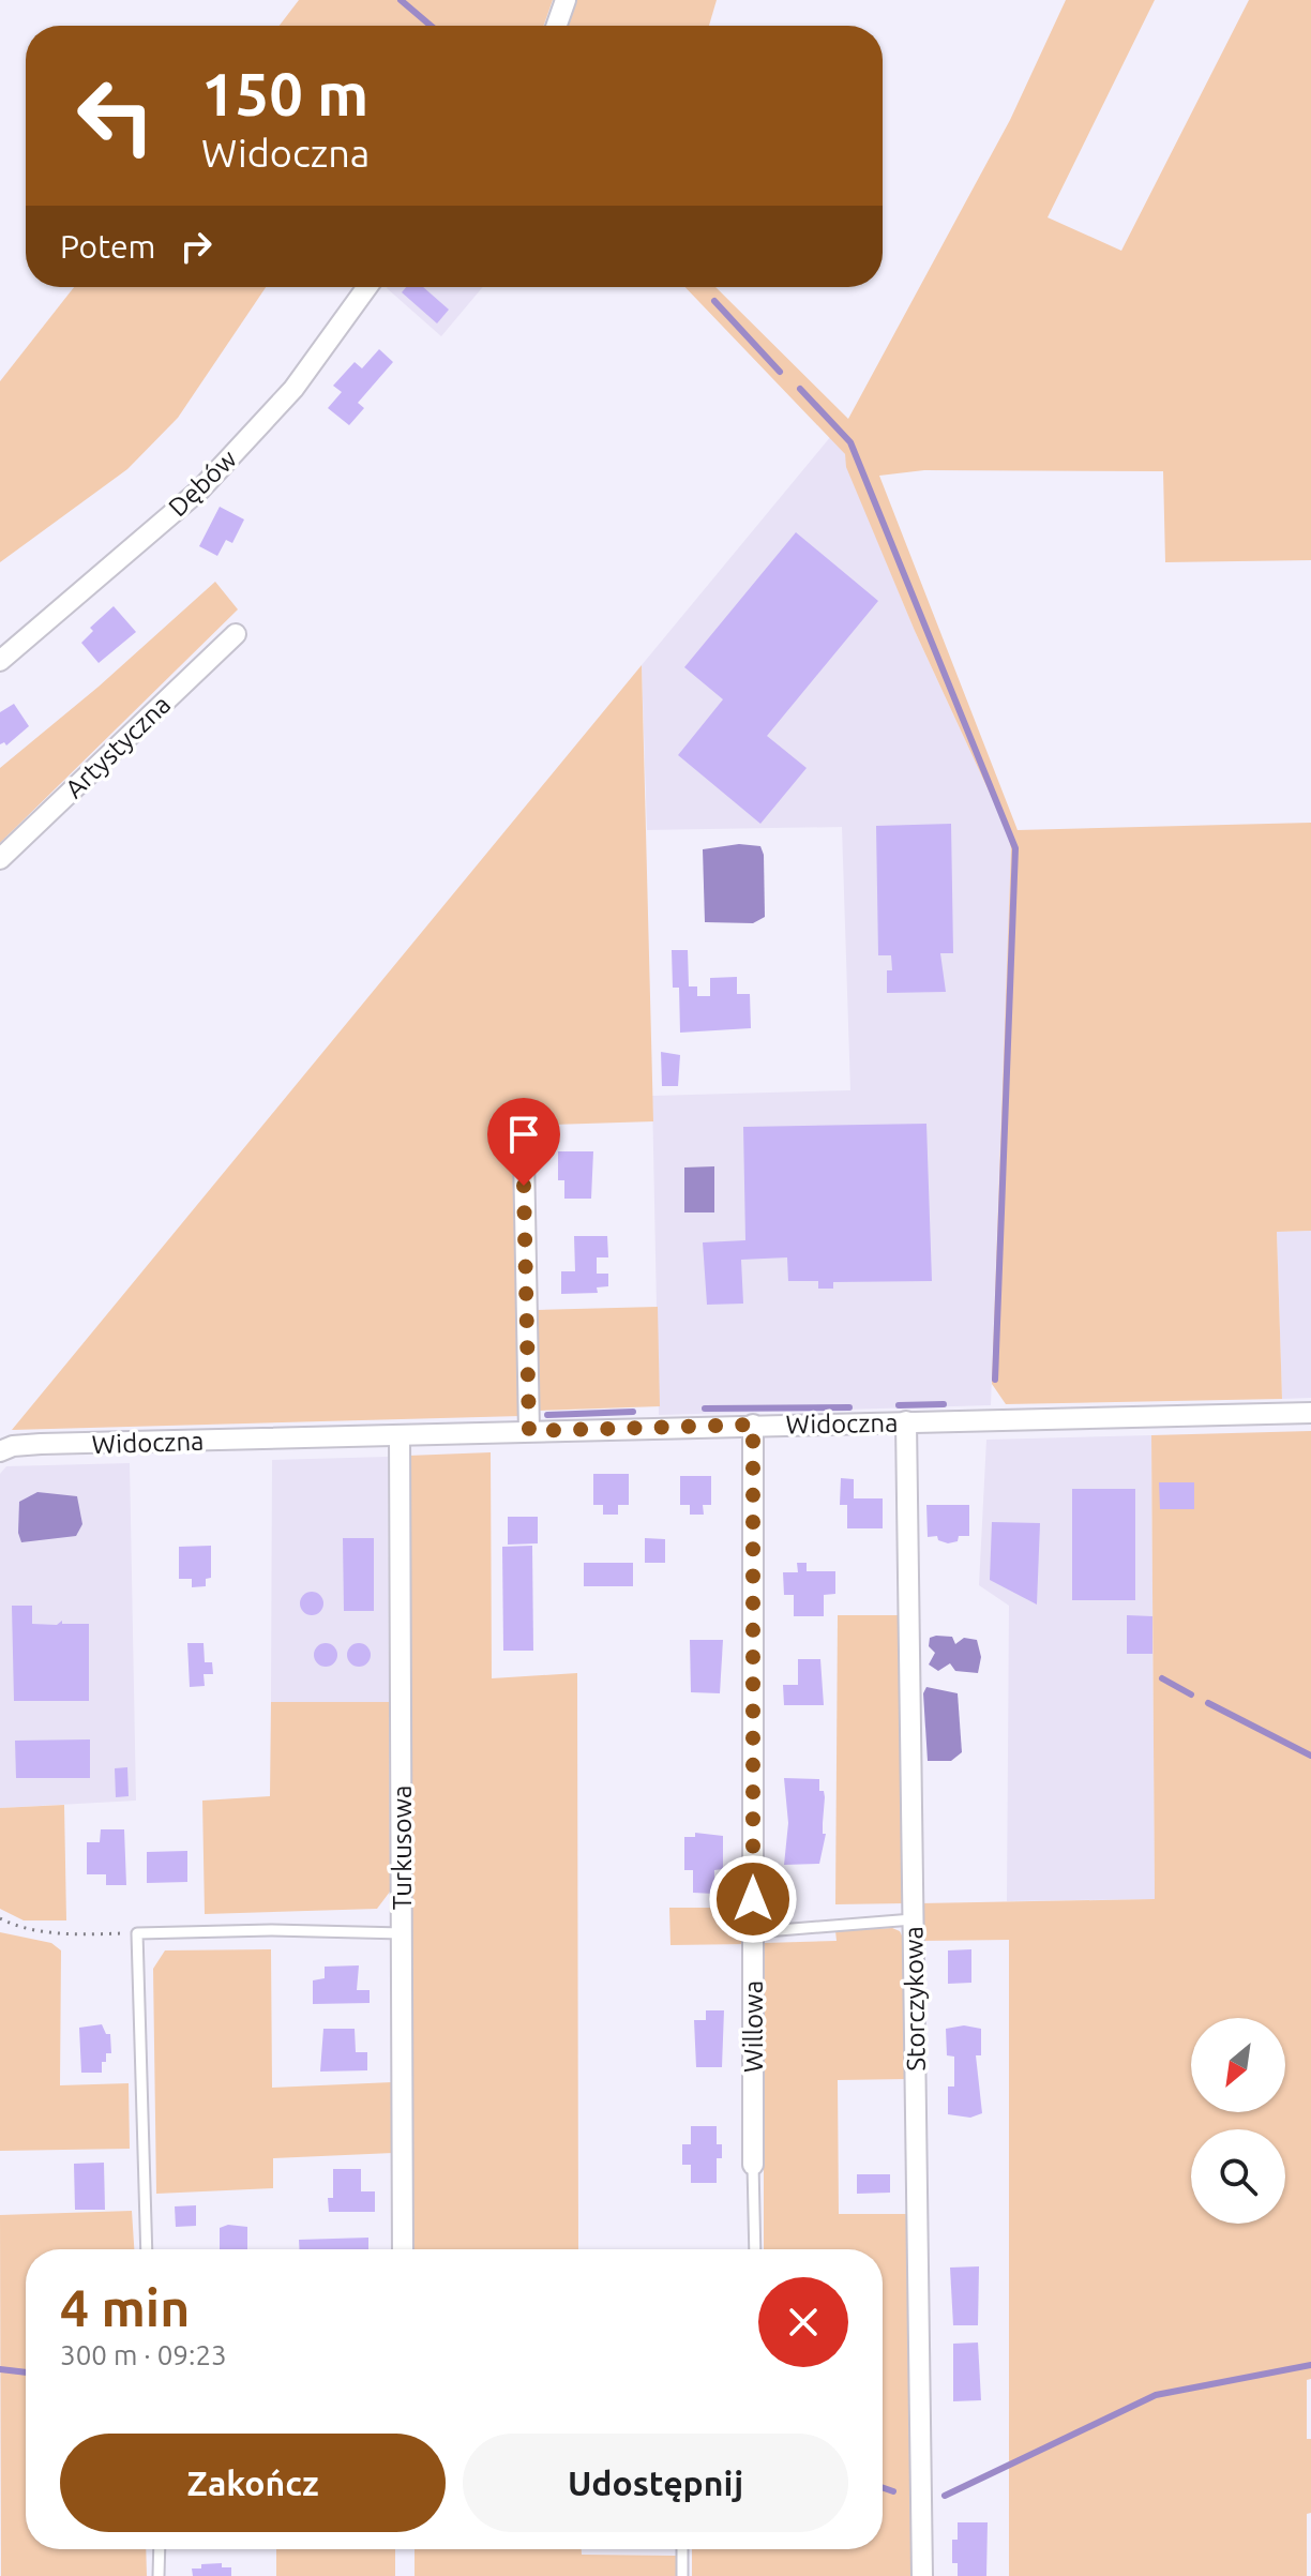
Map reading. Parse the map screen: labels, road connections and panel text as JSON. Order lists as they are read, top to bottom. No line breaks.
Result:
{"streets":{"street":["Dębów","Artystyczna","Widoczna","Turkusowa","Storczykowa","Willowa"]},"crossings":[["Widoczna","Turkusowa"],["Widoczna","Storczykowa"],["Widoczna","Willowa"]],"north":"bottom left","page":{"turn":["150 m","Widoczna"],"then":"Potem","heading":["4 min","300 m · 09:23"],"buttons":["Zakończ","Udostępnij"]}}
